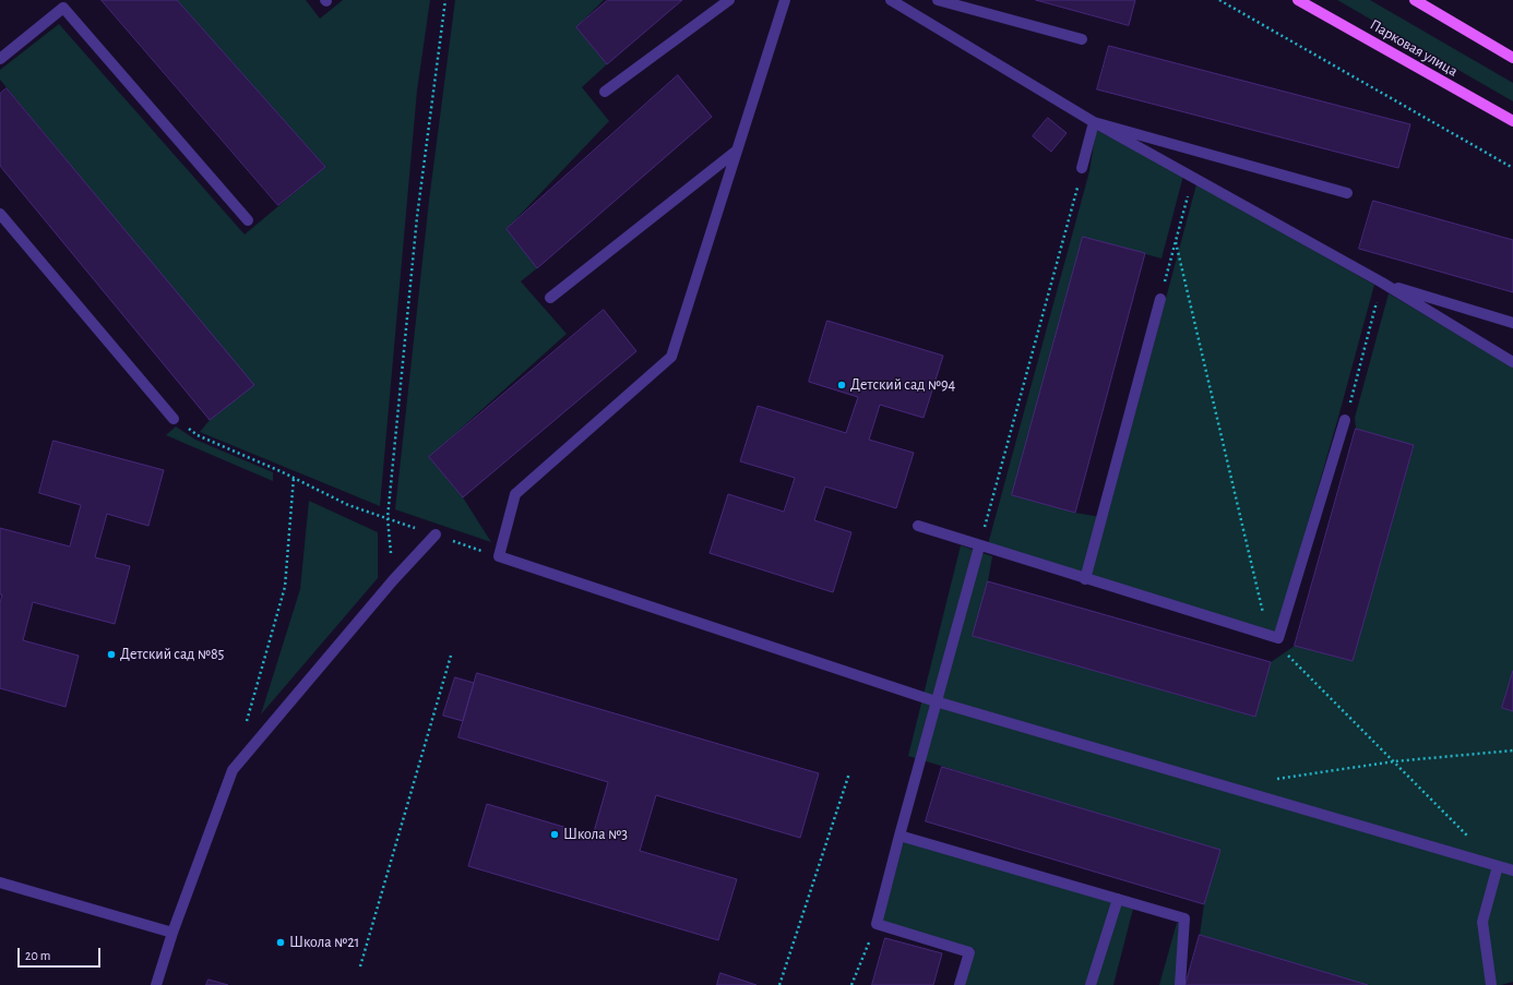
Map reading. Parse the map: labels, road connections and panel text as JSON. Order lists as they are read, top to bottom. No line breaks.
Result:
{"streets":{"main road":["Парковая улица"]},"places":["Детский сад №94","Детский сад №85","Школа №3","Школа №21"],"scale_bar":"20 m"}
